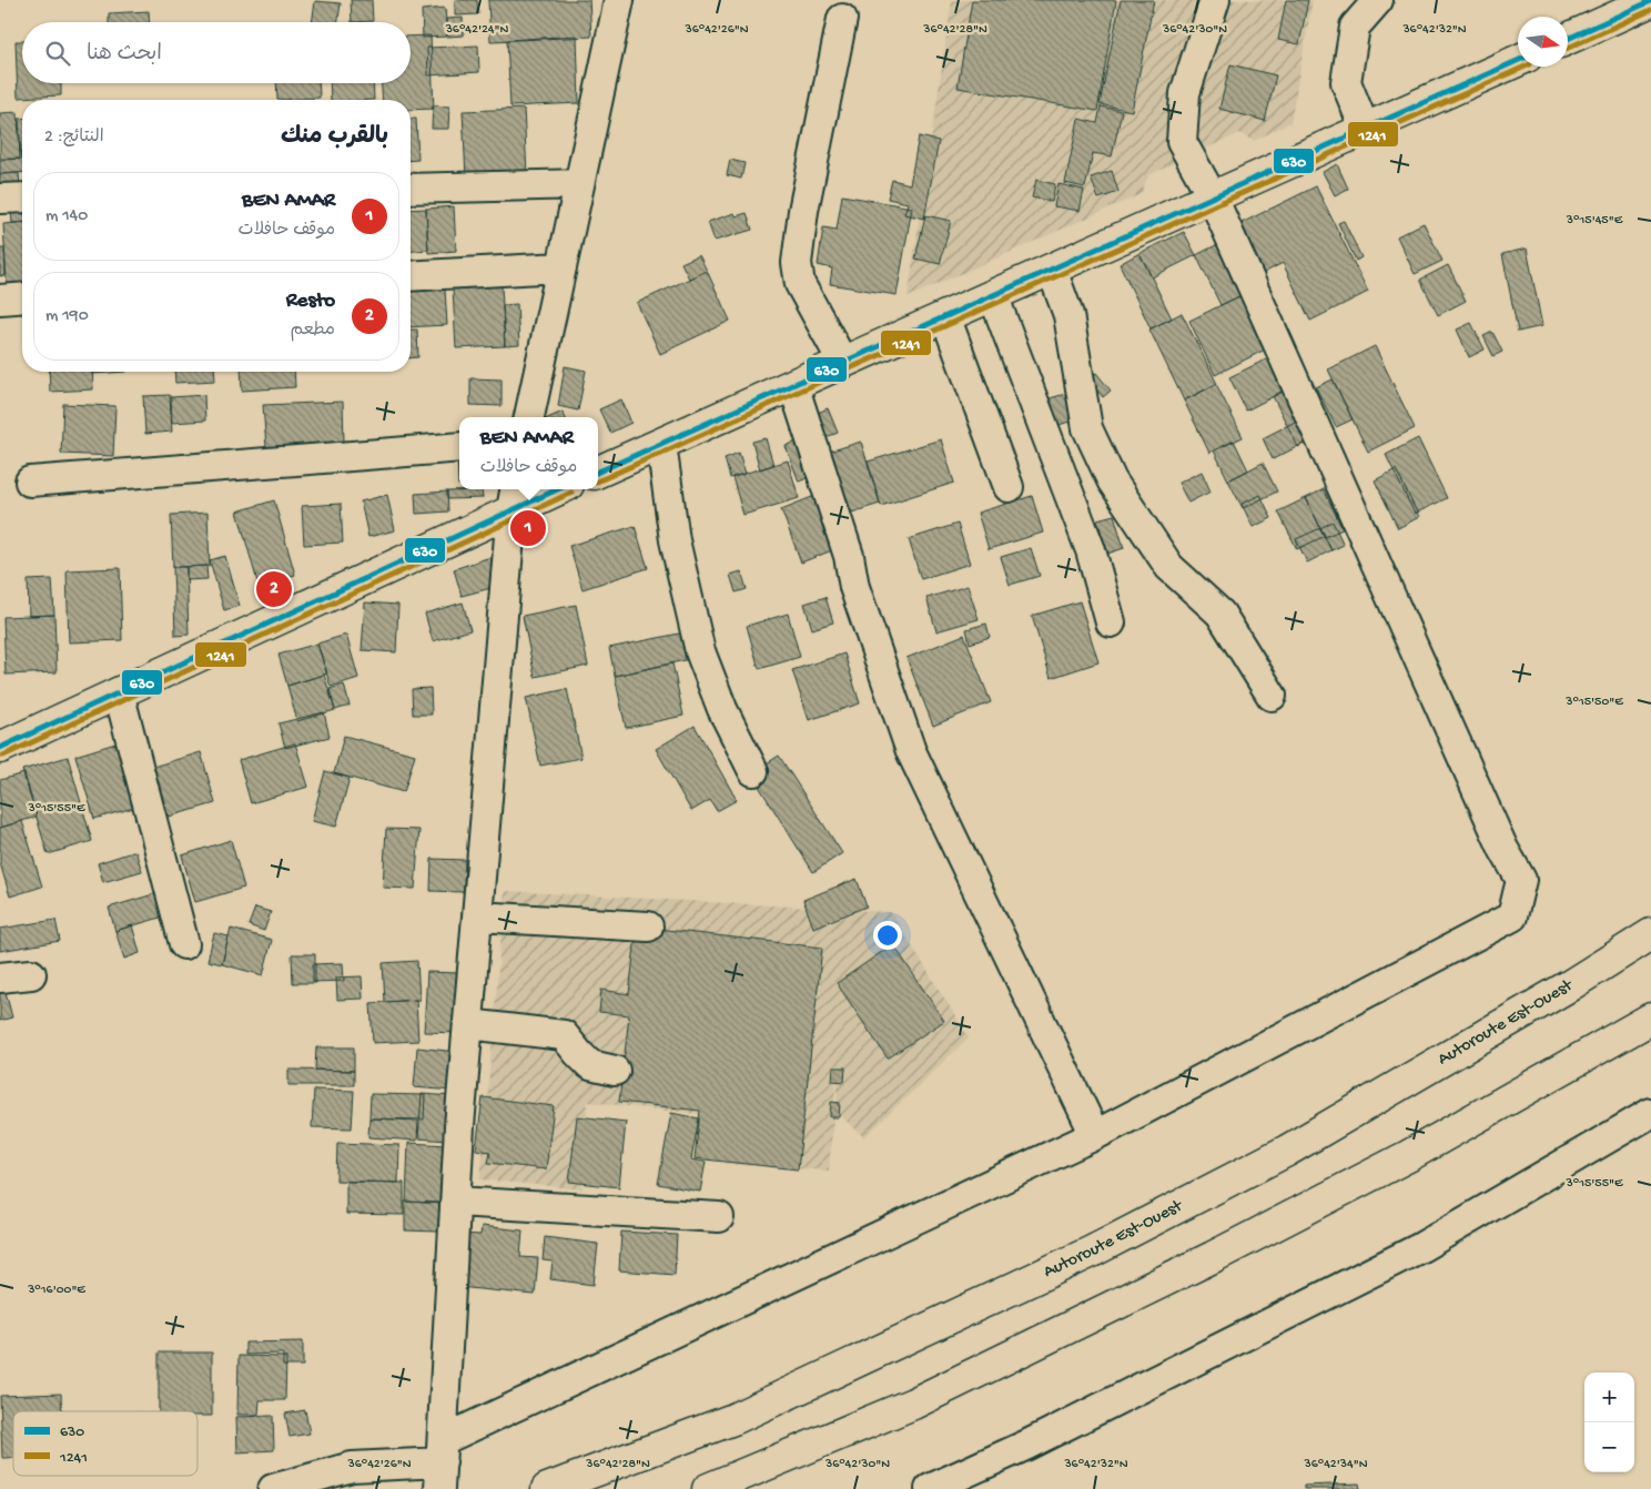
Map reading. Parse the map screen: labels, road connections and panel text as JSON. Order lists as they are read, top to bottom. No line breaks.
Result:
{"streets":{"main road":["Autoroute Est-Ouest"]},"lines":["transit line 630","transit line 1241"],"legend":["630","1241"],"north":"right","page":{"search":"ابحث هنا","heading":["بالقرب منك","النتائج: 2"],"list":[{"mark":"1","name":"BEN AMAR","note":"موقف حافلات","value":"140 m"},{"mark":"2","name":"Resto","note":"مطعم","value":"190 m"}],"popup":["BEN AMAR","موقف حافلات"],"pins":["1","2"],"map_buttons":["+","−"]},"coordinates":["36°42'24\"N","36°42'26\"N","36°42'28\"N","36°42'30\"N","36°42'32\"N","3°15'45\"E","3°15'50\"E","3°15'55\"E","3°16'00\"E","36°42'34\"N"]}
